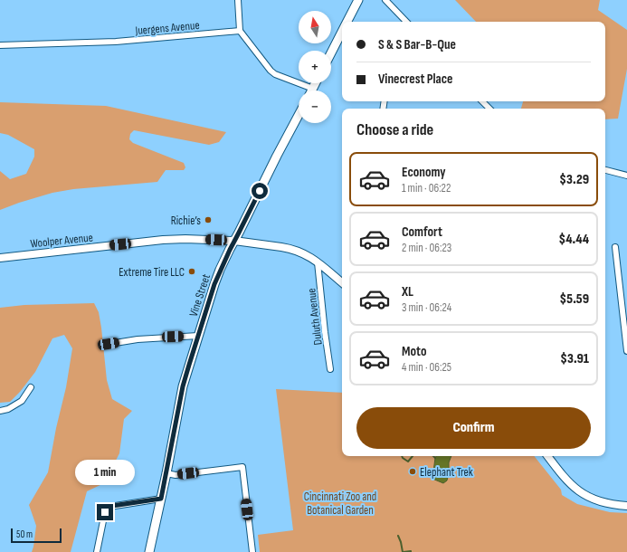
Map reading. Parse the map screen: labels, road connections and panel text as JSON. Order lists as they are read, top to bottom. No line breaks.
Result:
{"streets":{"main road":["Vine Street"],"street":["Juergens Avenue","Woolper Avenue","Duluth Avenue"]},"crossings":[["Woolper Avenue","Vine Street"],["Woolper Avenue","Duluth Avenue"]],"parks":["Cincinnati Zoo and Botanical Garden"],"places":["Richie’s","Extreme Tire LLC","Elephant Trek"],"scale_bar":"50 m","north":"top","page":{"map_buttons":["+","−"],"banner":["S & S Bar-B-Que","Vinecrest Place"],"heading":"Choose a ride","list":[{"name":"Economy","note":"1 min · 06:22","value":"$3.29"},{"name":"Comfort","note":"2 min · 06:23","value":"$4.44"},{"name":"XL","note":"3 min · 06:24","value":"$5.59"},{"name":"Moto","note":"4 min · 06:25","value":"$3.91"}],"buttons":"Confirm","bubble":"1 min","scale":"50 m"}}
